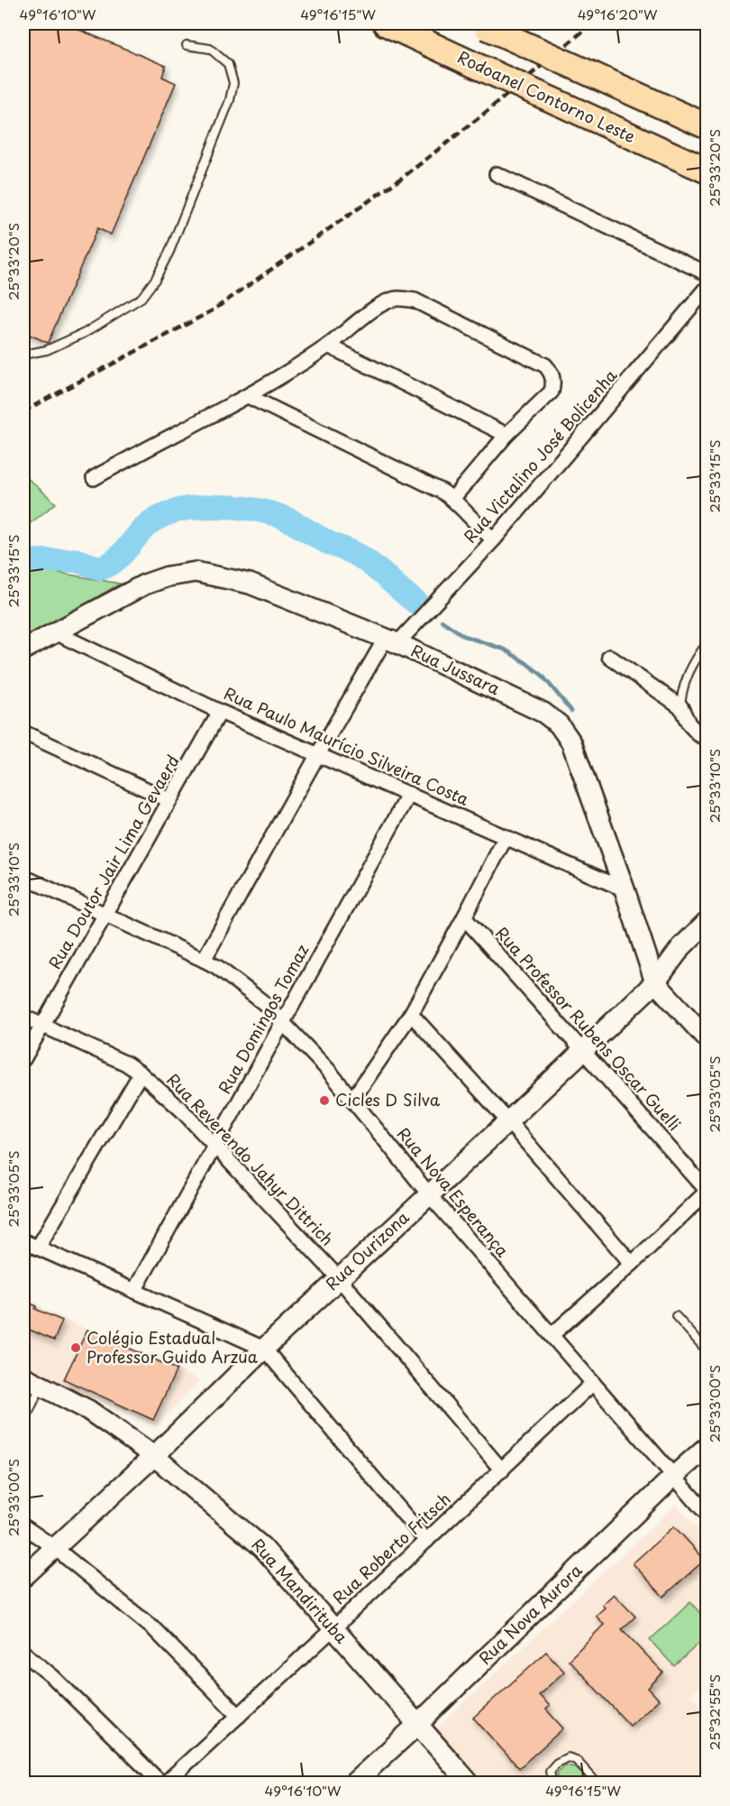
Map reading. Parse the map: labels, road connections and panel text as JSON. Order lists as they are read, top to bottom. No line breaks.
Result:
{"streets":{"highway":["Rodoanel Contorno Leste"],"street":["Rua Victalino José Bolicenha","Rua Jussara","Rua Paulo Maurício Silveira Costa","Rua Doutor Jair Lima Gevaerd","Rua Domingos Tomaz","Rua Professor Rubens Oscar Guelli","Rua Reverendo Jahyr Dittrich","Rua Nova Esperança","Rua Ourizona","Rua Roberto Fritsch","Rua Mandirituba","Rua Nova Aurora"]},"crossings":[["Rua Victalino José Bolicenha","Rua Jussara"],["Rua Victalino José Bolicenha","Rua Paulo Maurício Silveira Costa"],["Rua Victalino José Bolicenha","Rua Nova Esperança"],["Rua Jussara","Rua Paulo Maurício Silveira Costa"],["Rua Jussara","Rua Ourizona"],["Rua Paulo Maurício Silveira Costa","Rua Doutor Jair Lima Gevaerd"],["Rua Paulo Maurício Silveira Costa","Rua Domingos Tomaz"],["Rua Doutor Jair Lima Gevaerd","Rua Reverendo Jahyr Dittrich"],["Rua Doutor Jair Lima Gevaerd","Rua Nova Esperança"],["Rua Domingos Tomaz","Rua Reverendo Jahyr Dittrich"],["Rua Domingos Tomaz","Rua Nova Esperança"],["Rua Professor Rubens Oscar Guelli","Rua Ourizona"],["Rua Reverendo Jahyr Dittrich","Rua Ourizona"],["Rua Reverendo Jahyr Dittrich","Rua Roberto Fritsch"],["Rua Nova Esperança","Rua Ourizona"],["Rua Nova Esperança","Rua Roberto Fritsch"],["Rua Nova Esperança","Rua Nova Aurora"],["Rua Ourizona","Rua Mandirituba"],["Rua Roberto Fritsch","Rua Mandirituba"],["Rua Mandirituba","Rua Nova Aurora"]],"places":["Cicles D Silva","Colégio Estadual Professor Guido Arzua"],"coordinates":["49°16'10\"W","49°16'15\"W","49°16'20\"W","25°33'20\"S","25°33'15\"S","25°33'10\"S","25°33'05\"S","25°33'00\"S","25°32'55\"S"]}
